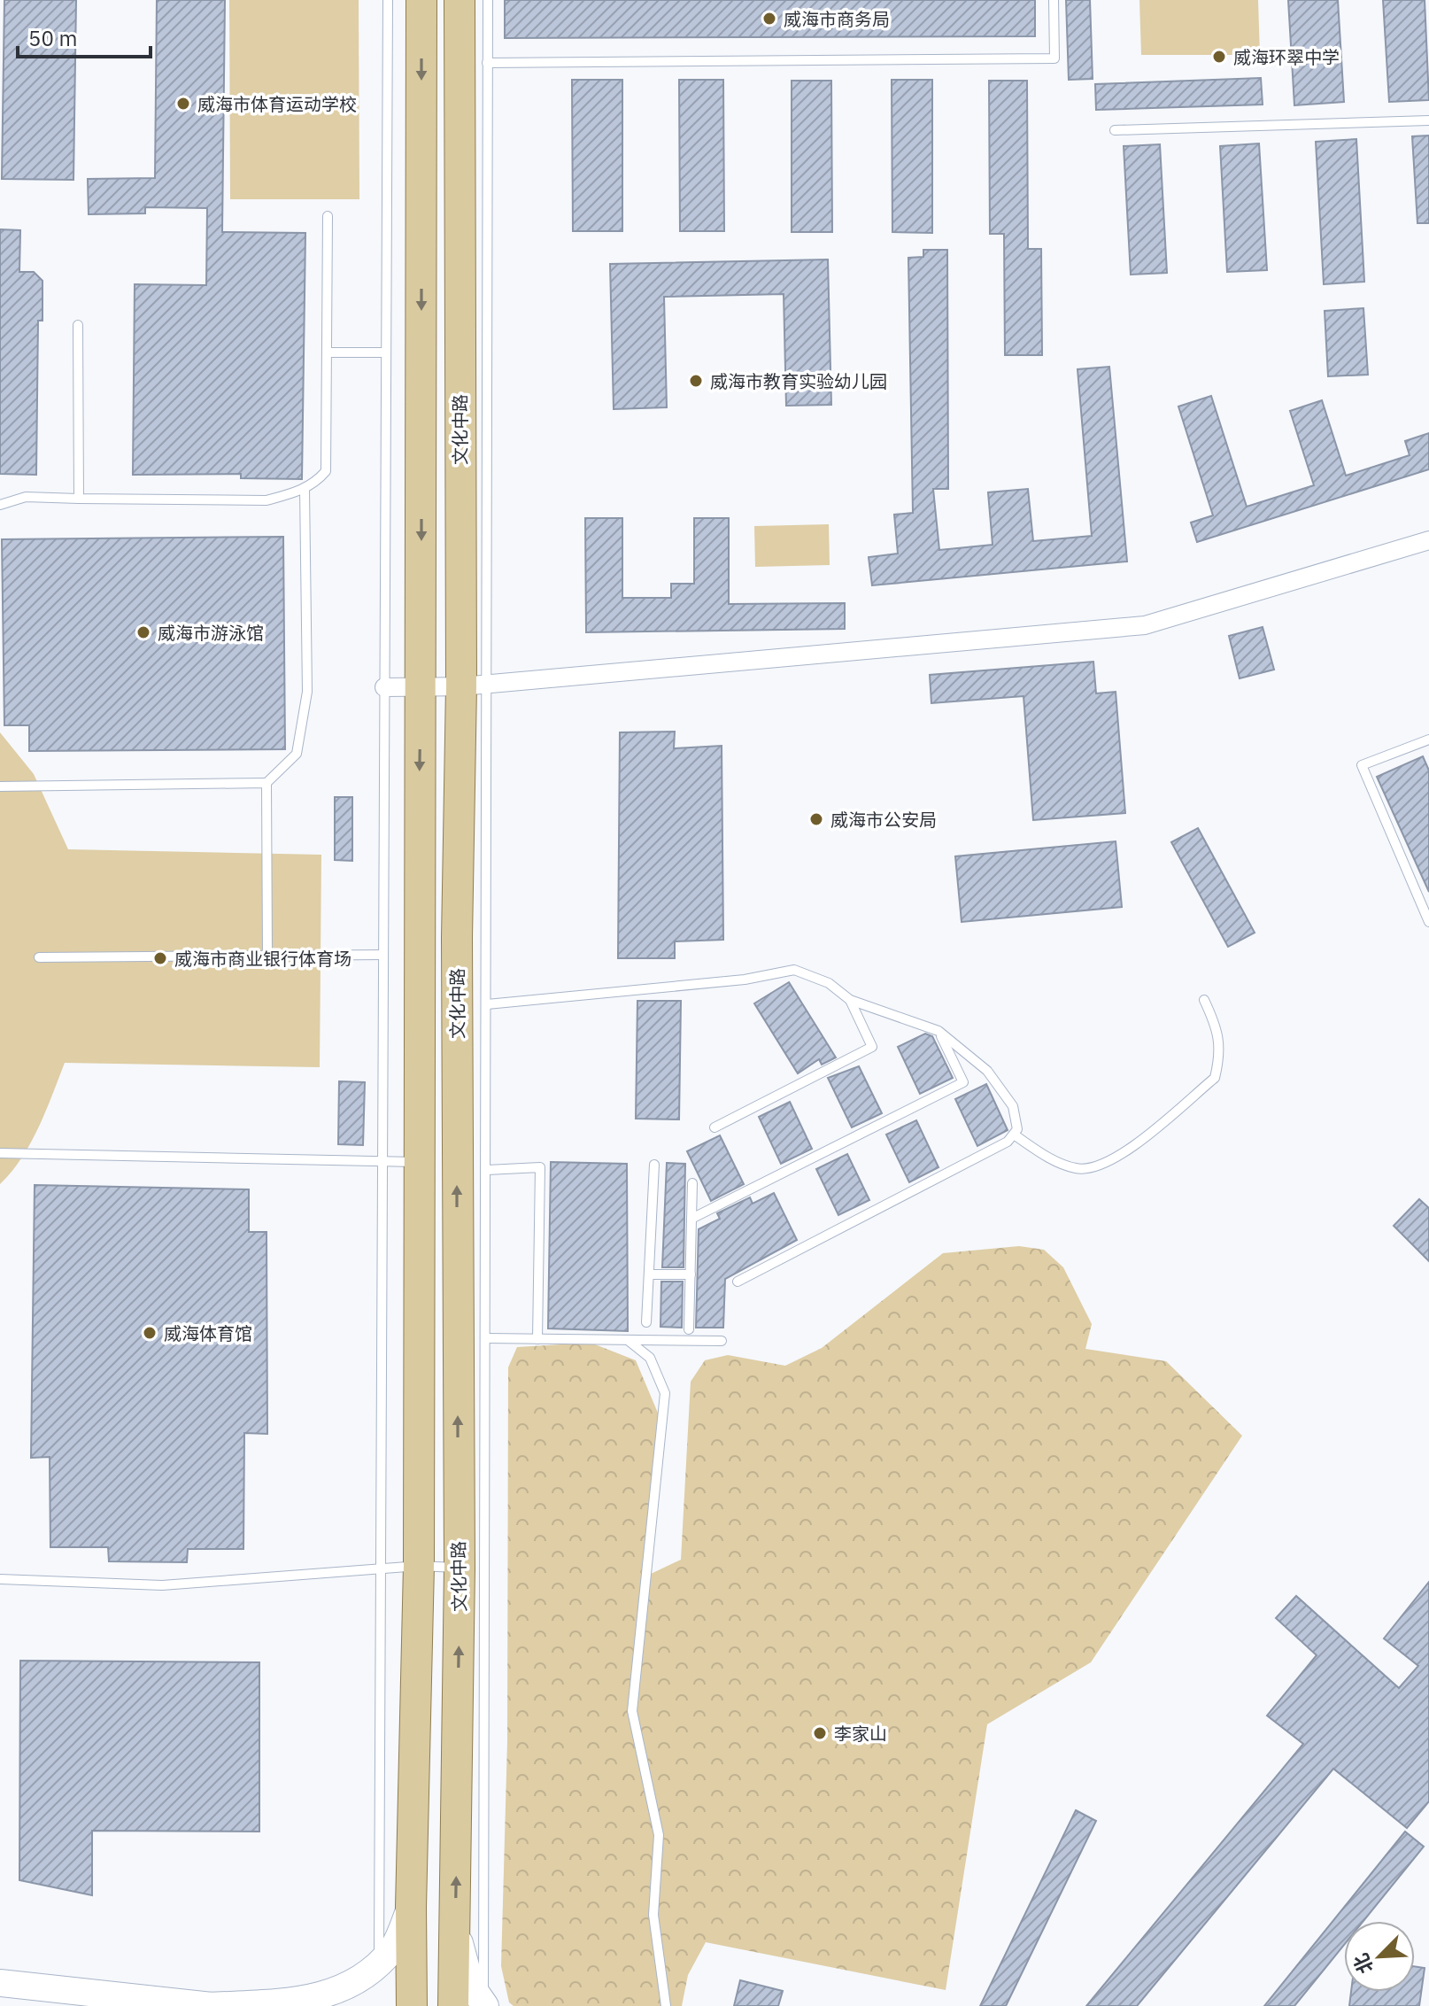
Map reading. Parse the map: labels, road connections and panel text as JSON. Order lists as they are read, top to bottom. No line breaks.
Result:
{"streets":{"main road":["文化中路"]},"places":["威海市商务局","威海环翠中学","威海市体育运动学校","威海市教育实验幼儿园","威海市游泳馆","威海市公安局","威海市商业银行体育场","威海体育馆","李家山"],"scale_bar":"50 m","north":"bottom left"}
